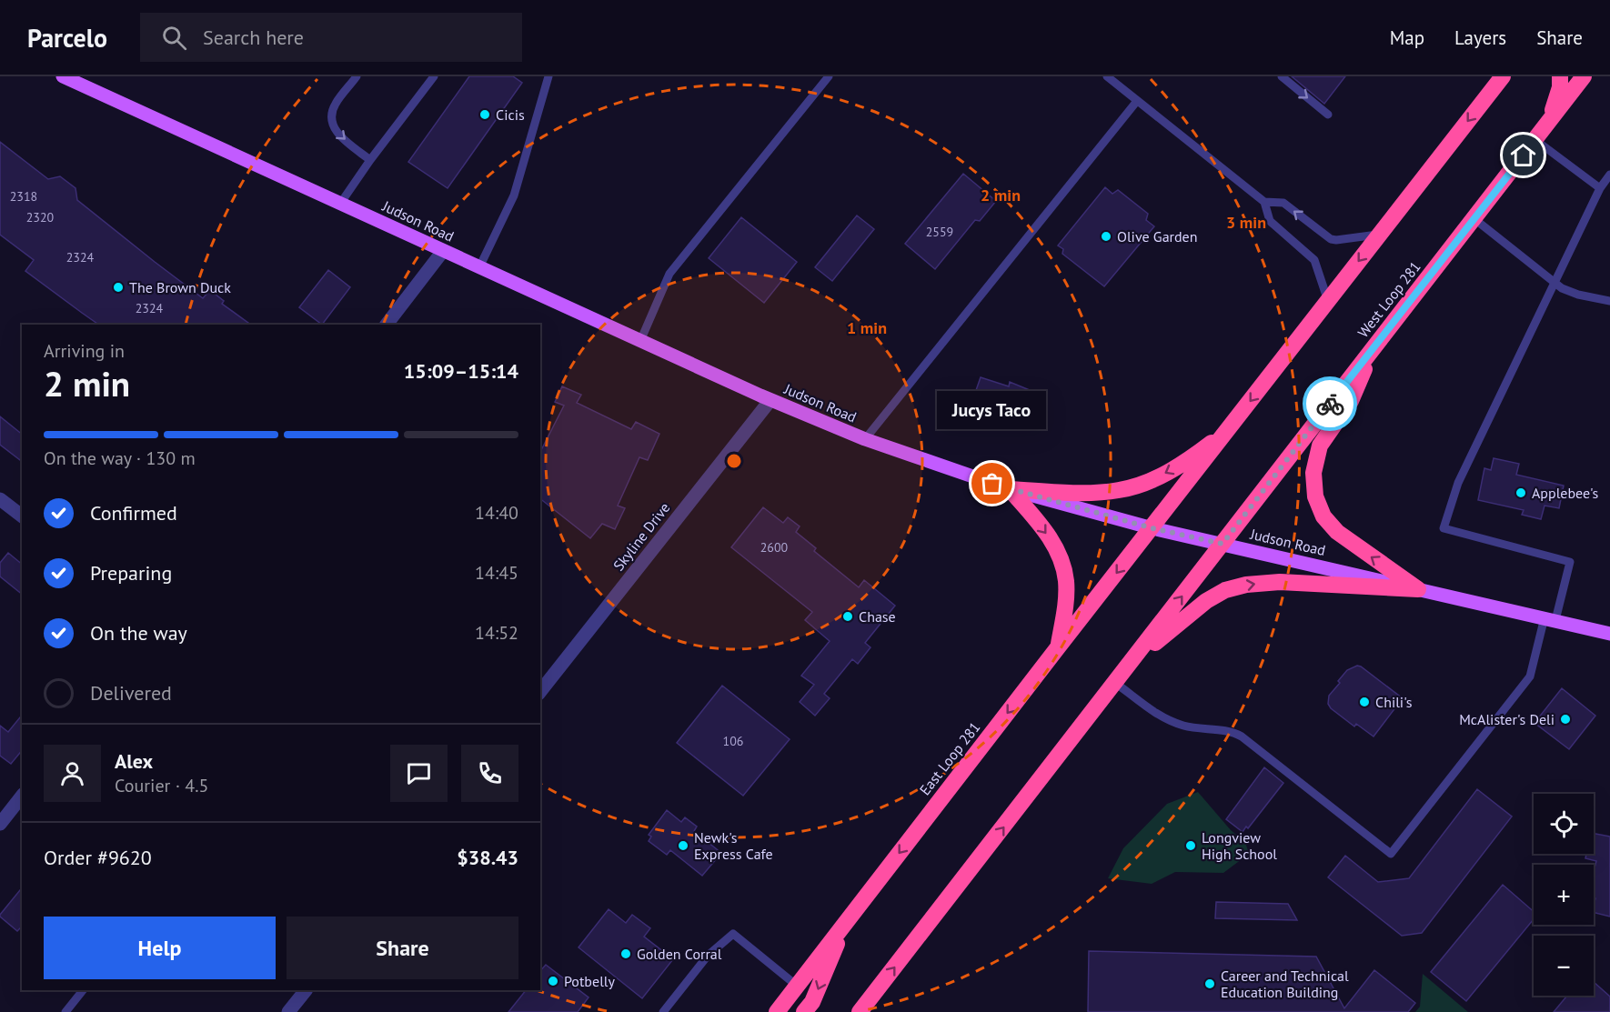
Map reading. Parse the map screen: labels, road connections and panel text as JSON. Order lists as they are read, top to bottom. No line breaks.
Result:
{"streets":{"highway":["West Loop 281","East Loop 281"],"main road":["Judson Road"],"street":["Skyline Drive"]},"crossings":[["Judson Road","West Loop 281"],["Judson Road","Skyline Drive"],["Judson Road","East Loop 281"]],"places":["Cicis","Olive Garden","The Brown Duck","Jucys Taco","Applebee's","Chase","Chili's","McAlister's Deli","Newk's Express Cafe","Longview High School","Golden Corral","Potbelly","Career and Technical Education Building"],"house_numbers":["2318","2320","2559","2324","2324","2600","106"],"page":{"header":"Parcelo","search":"Search here","nav":["Map","Layers","Share"],"heading":["2 min","Arriving in","15:09–15:14"],"panel":["Alex","Courier · 4.5","Order #9620","$38.43"],"bubble":"Jucys Taco","bar":"On the way · 130 m","list":[["Confirmed","14:40"],["Preparing","14:45"],["On the way","14:52"],"Delivered"],"map_buttons":["+","−"],"buttons":["Help","Share"]},"rings":["2 min","3 min","1 min"]}
